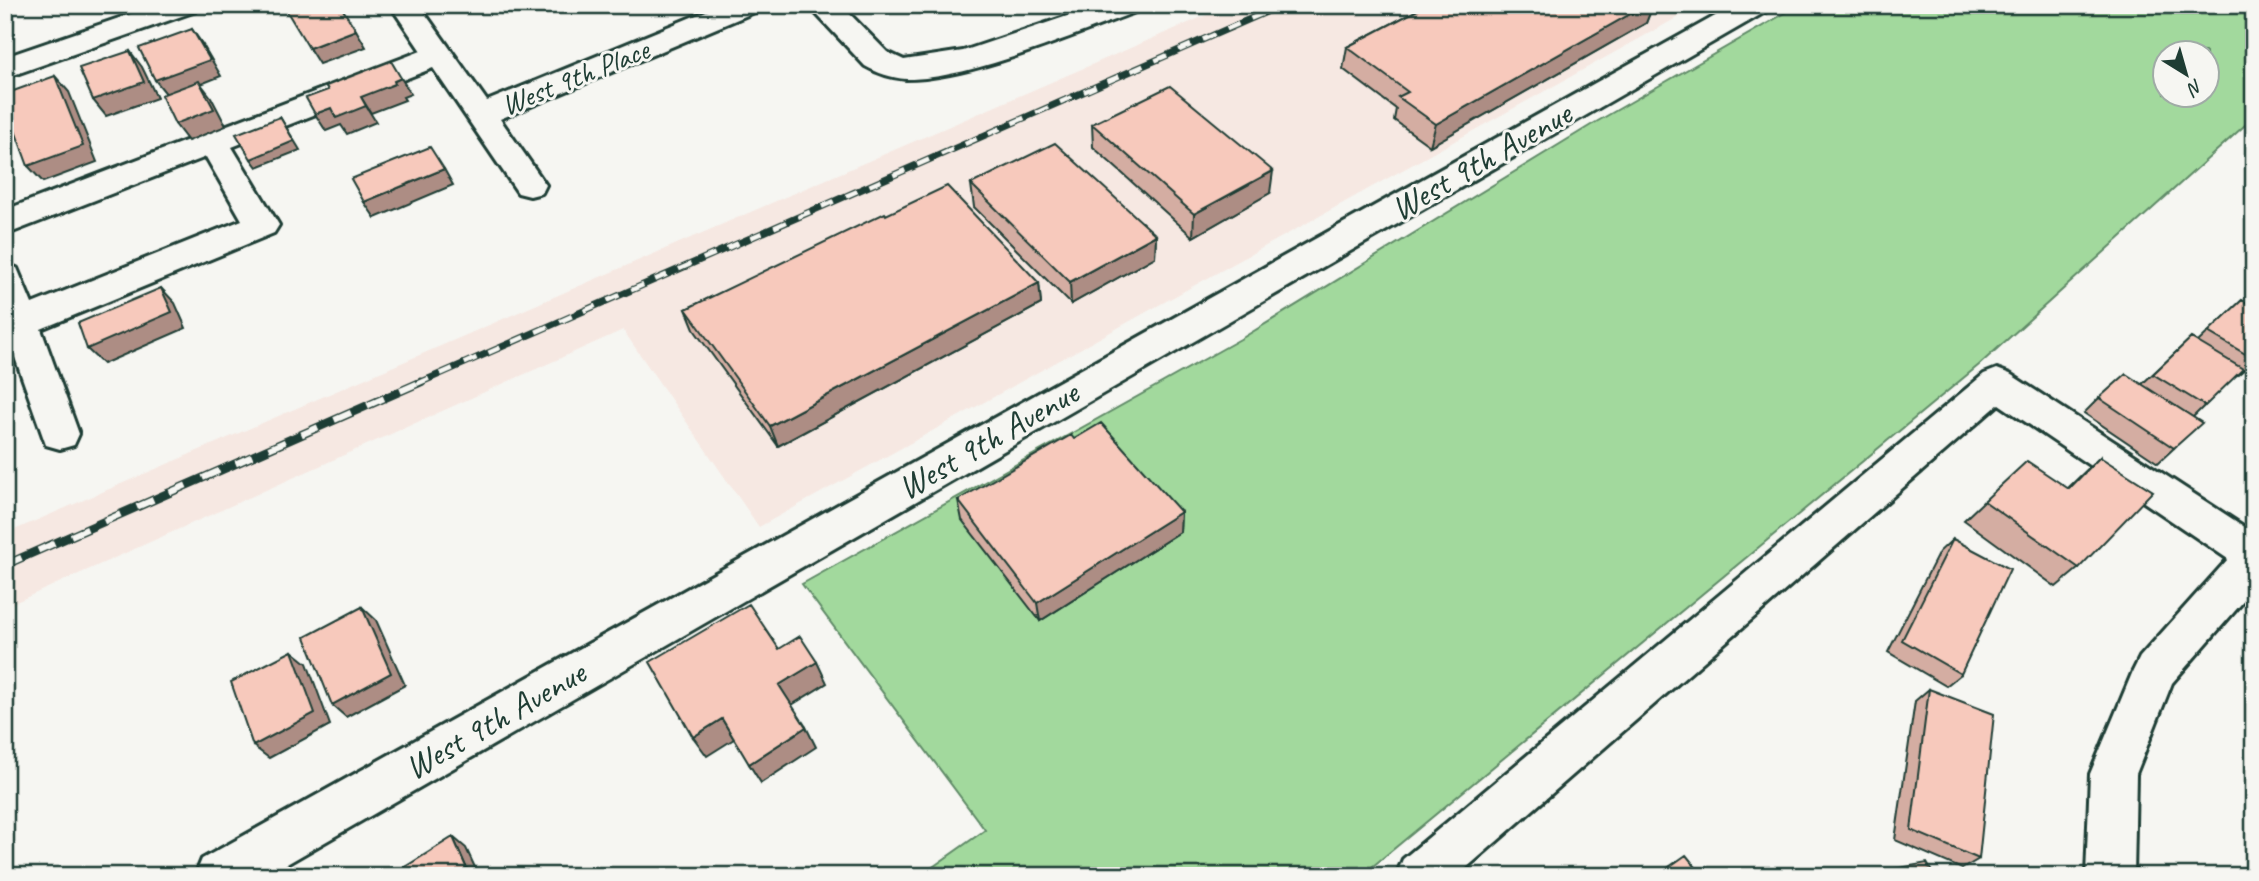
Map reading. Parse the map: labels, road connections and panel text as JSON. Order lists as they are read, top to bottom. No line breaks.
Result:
{"streets":{"street":["West 9th Place","West 9th Avenue"]},"north":"bottom right"}
